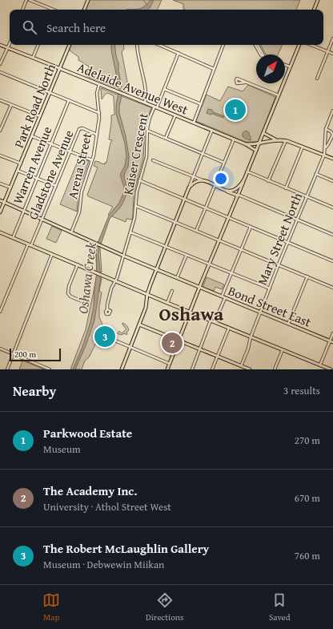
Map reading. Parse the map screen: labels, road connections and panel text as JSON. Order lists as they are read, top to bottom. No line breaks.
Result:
{"streets":{"main road":["Adelaide Avenue West","Park Road North","Bond Street East"],"street":["Kaiser Crescent","Warren Avenue","Arena Street","Gladstone Avenue","Mary Street North"]},"crossings":[["Adelaide Avenue West","Park Road North"],["Adelaide Avenue West","Kaiser Crescent"],["Adelaide Avenue West","Arena Street"],["Park Road North","Bond Street East"],["Kaiser Crescent","Bond Street East"],["Warren Avenue","Bond Street East"],["Arena Street","Gladstone Avenue"],["Arena Street","Bond Street East"],["Gladstone Avenue","Bond Street East"],["Mary Street North","Bond Street East"]],"districts":["Oshawa"],"water":["Oshawa Creek"],"scale_bar":"200 m","north":"top right","page":{"search":"Search here","pins":["1","3","2"],"scale":"200 m","heading":["Nearby","3 results"],"list":[{"mark":"1","name":"Parkwood Estate","note":"Museum","value":"270 m"},{"mark":"2","name":"The Academy Inc.","note":"University · Athol Street West","value":"670 m"},{"mark":"3","name":"The Robert McLaughlin Gallery","note":"Museum · Debwewin Miikan","value":"760 m"}],"nav":["Map","Directions","Saved"]}}
